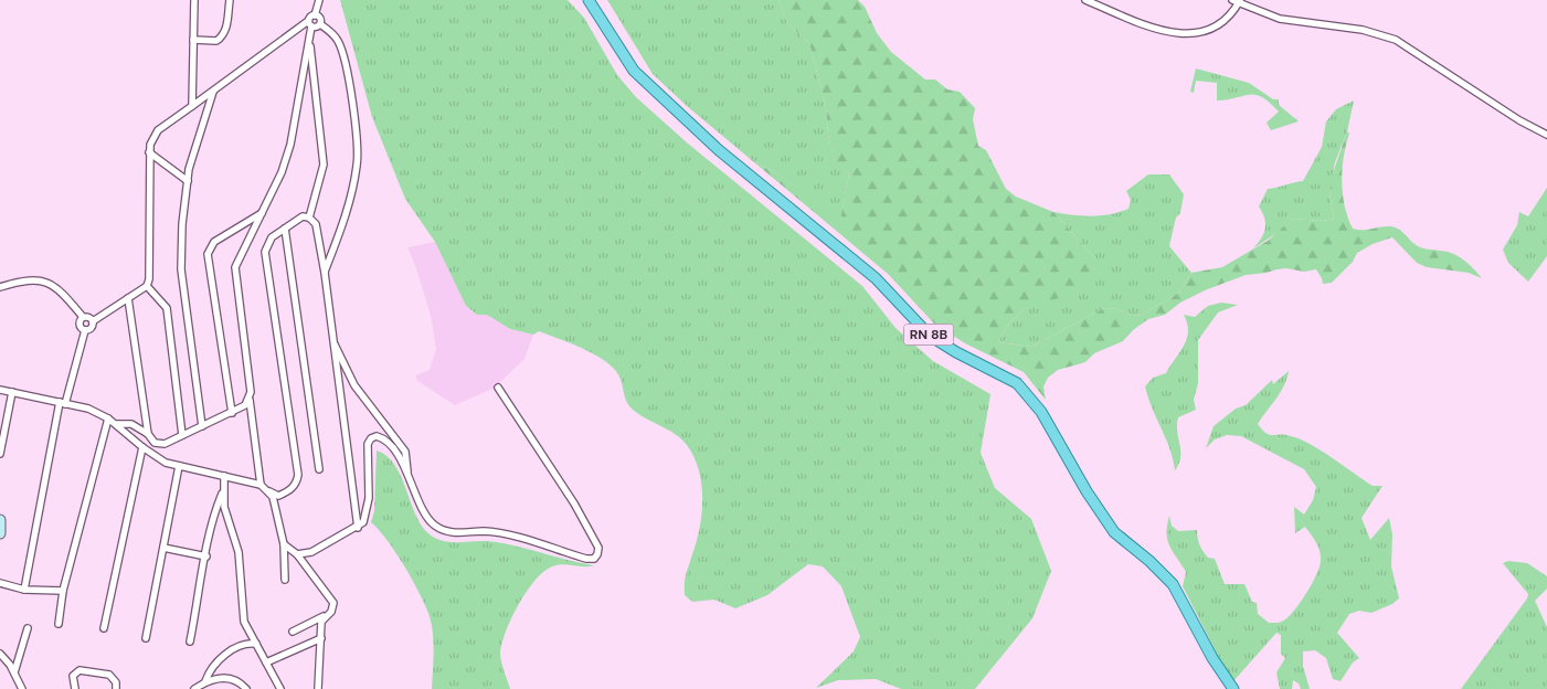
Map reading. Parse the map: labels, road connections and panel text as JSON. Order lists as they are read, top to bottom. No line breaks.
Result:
{"streets":{"main road":["RN 8B"]}}
